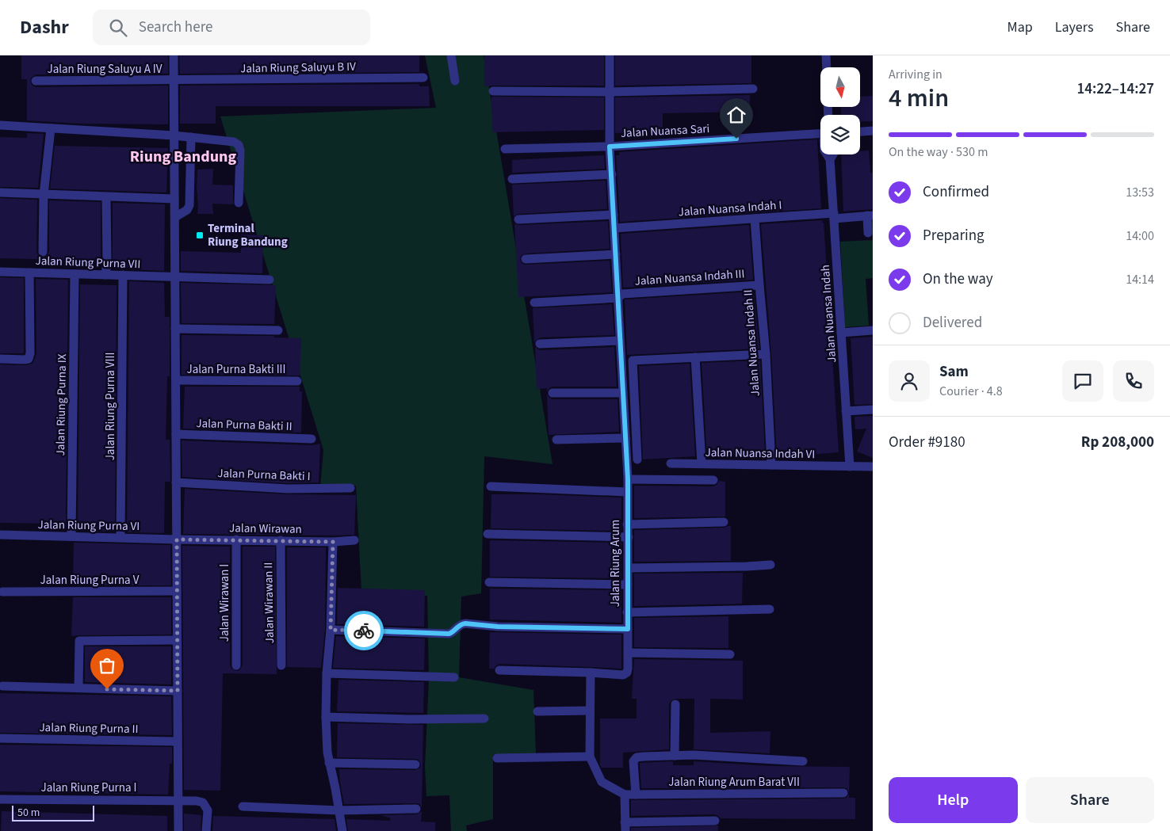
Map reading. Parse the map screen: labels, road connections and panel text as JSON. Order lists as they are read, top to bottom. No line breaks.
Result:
{"streets":{"street":["Jalan Riung Saluyu B IV","Jalan Riung Saluyu A IV","Jalan Nuansa Sari","Jalan Nuansa Indah I","Jalan Riung Purna VII","Jalan Nuansa Indah III","Jalan Nuansa Indah","Jalan Nuansa Indah II","Jalan Purna Bakti III","Jalan Riung Purna IX","Jalan Riung Purna VIII","Jalan Purna Bakti II","Jalan Nuansa Indah VI","Jalan Purna Bakti I","Jalan Riung Purna VI","Jalan Wirawan","Jalan Riung Arum","Jalan Riung Purna V","Jalan Wirawan I","Jalan Wirawan II","Jalan Riung Purna II","Jalan Riung Arum Barat VII","Jalan Riung Purna I"]},"crossings":[["Jalan Riung Saluyu B IV","Jalan Riung Saluyu A IV"],["Jalan Nuansa Sari","Jalan Riung Arum"],["Jalan Nuansa Indah I","Jalan Nuansa Indah"],["Jalan Nuansa Indah I","Jalan Nuansa Indah II"],["Jalan Nuansa Indah I","Jalan Riung Arum"],["Jalan Riung Purna VII","Jalan Riung Purna IX"],["Jalan Riung Purna VII","Jalan Riung Purna VIII"],["Jalan Nuansa Indah III","Jalan Nuansa Indah II"],["Jalan Nuansa Indah III","Jalan Riung Arum"],["Jalan Nuansa Indah","Jalan Nuansa Indah VI"],["Jalan Nuansa Indah II","Jalan Nuansa Indah VI"],["Jalan Riung Purna IX","Jalan Riung Purna VI"],["Jalan Riung Purna VIII","Jalan Riung Purna VI"],["Jalan Riung Purna VI","Jalan Wirawan"],["Jalan Wirawan","Jalan Wirawan I"],["Jalan Wirawan","Jalan Wirawan II"]],"districts":["Riung Bandung"],"places":{"transit":["Terminal Riung Bandung"]},"scale_bar":"50 m","north":"bottom","page":{"header":"Dashr","search":"Search here","nav":["Map","Layers","Share"],"heading":["4 min","Arriving in","14:22–14:27"],"panel":["Sam","Courier · 4.8","Order #9180","Rp 208,000"],"bar":"On the way · 530 m","list":[["Confirmed","13:53"],["Preparing","14:00"],["On the way","14:14"],"Delivered"],"buttons":["Help","Share"],"scale":"50 m"}}
